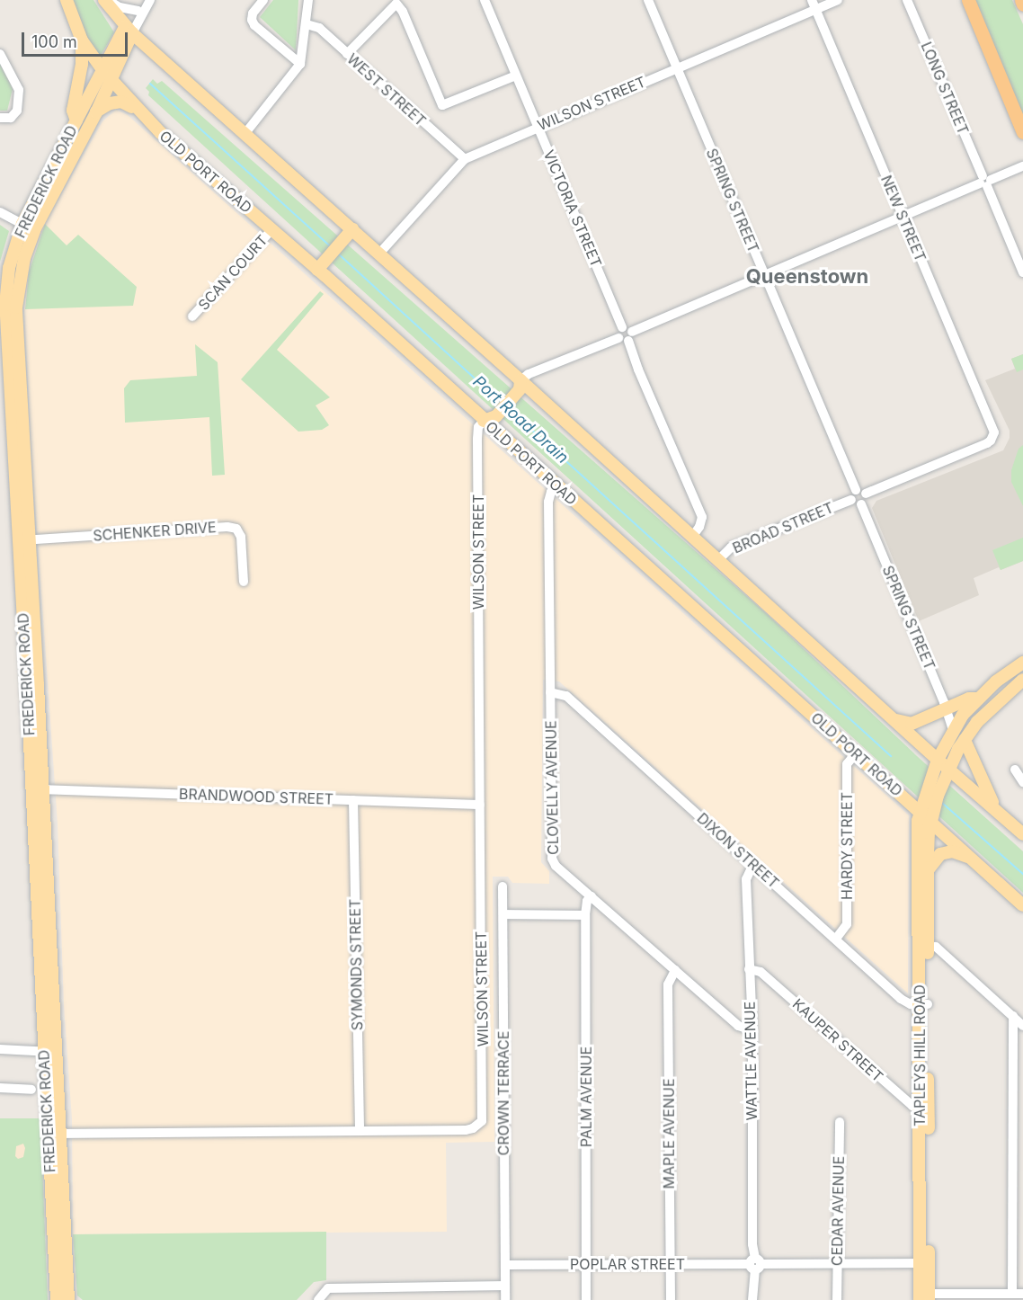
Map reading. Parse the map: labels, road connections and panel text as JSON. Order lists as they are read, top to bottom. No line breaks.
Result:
{"streets":{"main road":["OLD PORT ROAD","FREDERICK ROAD","TAPLEYS HILL ROAD"],"street":["LONG STREET","WEST STREET","WILSON STREET","SPRING STREET","VICTORIA STREET","NEW STREET","SCAN COURT","BROAD STREET","SCHENKER DRIVE","CLOVELLY AVENUE","BRANDWOOD STREET","HARDY STREET","DIXON STREET","SYMONDS STREET","KAUPER STREET","WATTLE AVENUE","CROWN TERRACE","PALM AVENUE","MAPLE AVENUE","CEDAR AVENUE","POPLAR STREET"]},"crossings":[["WEST STREET","WILSON STREET"],["WILSON STREET","OLD PORT ROAD"],["WILSON STREET","FREDERICK ROAD"],["WILSON STREET","SPRING STREET"],["WILSON STREET","VICTORIA STREET"],["WILSON STREET","NEW STREET"],["WILSON STREET","BRANDWOOD STREET"],["WILSON STREET","SYMONDS STREET"],["OLD PORT ROAD","FREDERICK ROAD"],["OLD PORT ROAD","SCAN COURT"],["OLD PORT ROAD","CLOVELLY AVENUE"],["OLD PORT ROAD","HARDY STREET"],["OLD PORT ROAD","TAPLEYS HILL ROAD"],["FREDERICK ROAD","SCHENKER DRIVE"],["FREDERICK ROAD","BRANDWOOD STREET"],["SPRING STREET","NEW STREET"],["SPRING STREET","BROAD STREET"],["NEW STREET","BROAD STREET"],["CLOVELLY AVENUE","DIXON STREET"],["CLOVELLY AVENUE","WATTLE AVENUE"],["CLOVELLY AVENUE","PALM AVENUE"],["CLOVELLY AVENUE","MAPLE AVENUE"],["BRANDWOOD STREET","SYMONDS STREET"],["HARDY STREET","DIXON STREET"],["DIXON STREET","TAPLEYS HILL ROAD"],["DIXON STREET","WATTLE AVENUE"],["KAUPER STREET","TAPLEYS HILL ROAD"],["KAUPER STREET","WATTLE AVENUE"],["TAPLEYS HILL ROAD","POPLAR STREET"],["WATTLE AVENUE","POPLAR STREET"],["CROWN TERRACE","POPLAR STREET"],["PALM AVENUE","POPLAR STREET"],["MAPLE AVENUE","POPLAR STREET"],["CEDAR AVENUE","POPLAR STREET"]],"districts":["Queenstown"],"water":["Port Road Drain"],"scale_bar":"100 m"}
